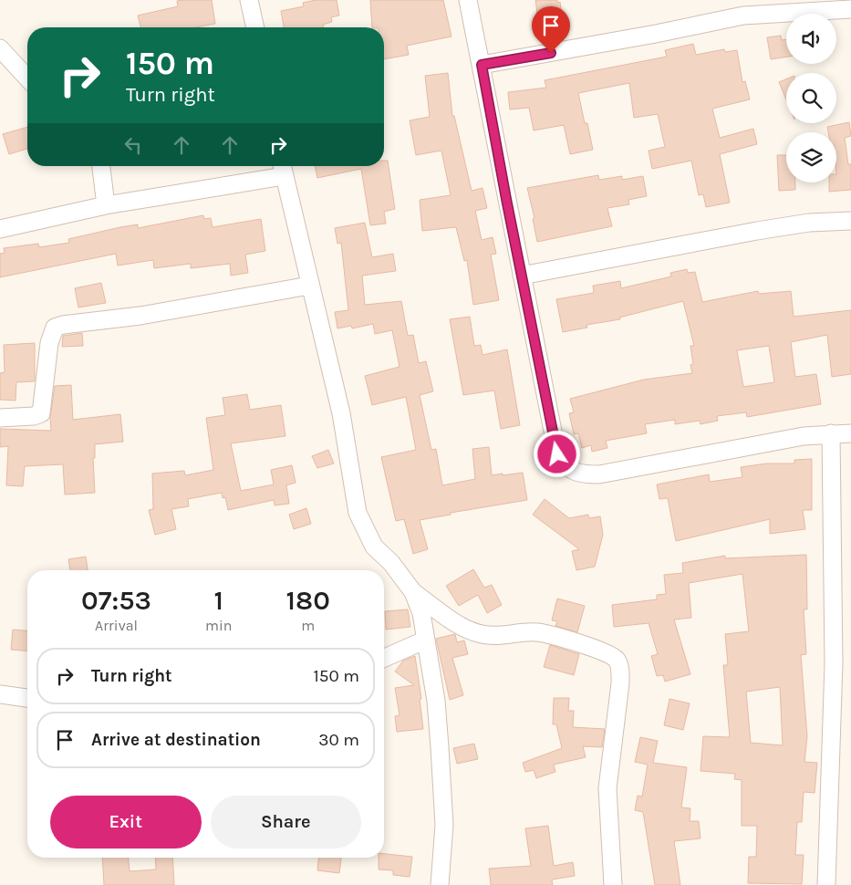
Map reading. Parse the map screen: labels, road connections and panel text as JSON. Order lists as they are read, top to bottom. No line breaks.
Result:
{"page":{"turn":["150 m","Turn right"],"eta":["07:53","Arrival","1","min","180","m"],"list":[{"name":"Turn right","value":"150 m"},{"name":"Arrive at destination","value":"30 m"}],"buttons":["Exit","Share"]}}
